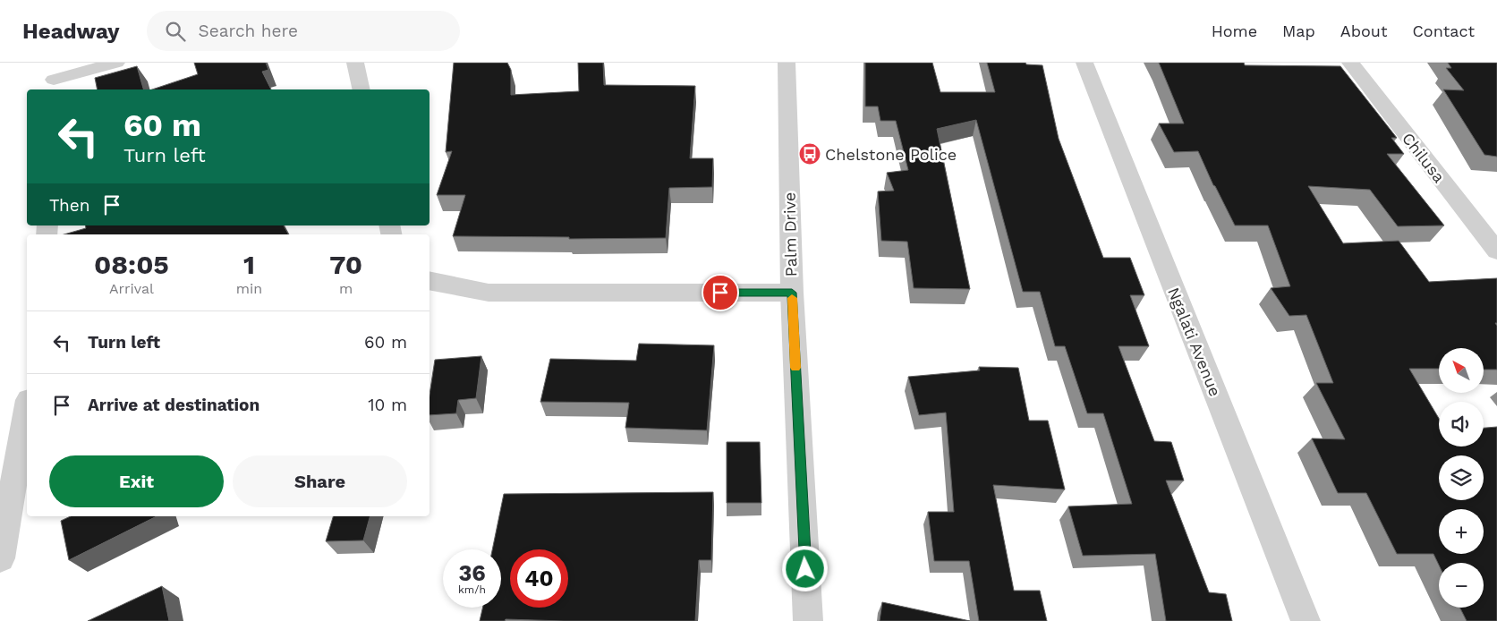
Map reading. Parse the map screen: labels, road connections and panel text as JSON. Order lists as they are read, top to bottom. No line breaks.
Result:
{"streets":{"street":["Chilusa","Palm Drive","Ngalati Avenue"]},"places":{"bus stop":["Chelstone Police"]},"north":"top left","page":{"header":"Headway","search":"Search here","nav":["Home","Map","About","Contact"],"turn":["60 m","Turn left"],"then":"Then","eta":["08:05","Arrival","1","min","70","m"],"list":[{"name":"Turn left","value":"60 m"},{"name":"Arrive at destination","value":"10 m"}],"map_buttons":["+","−"],"buttons":["Exit","Share"],"speed":"36 km/h","limit":"40"}}
